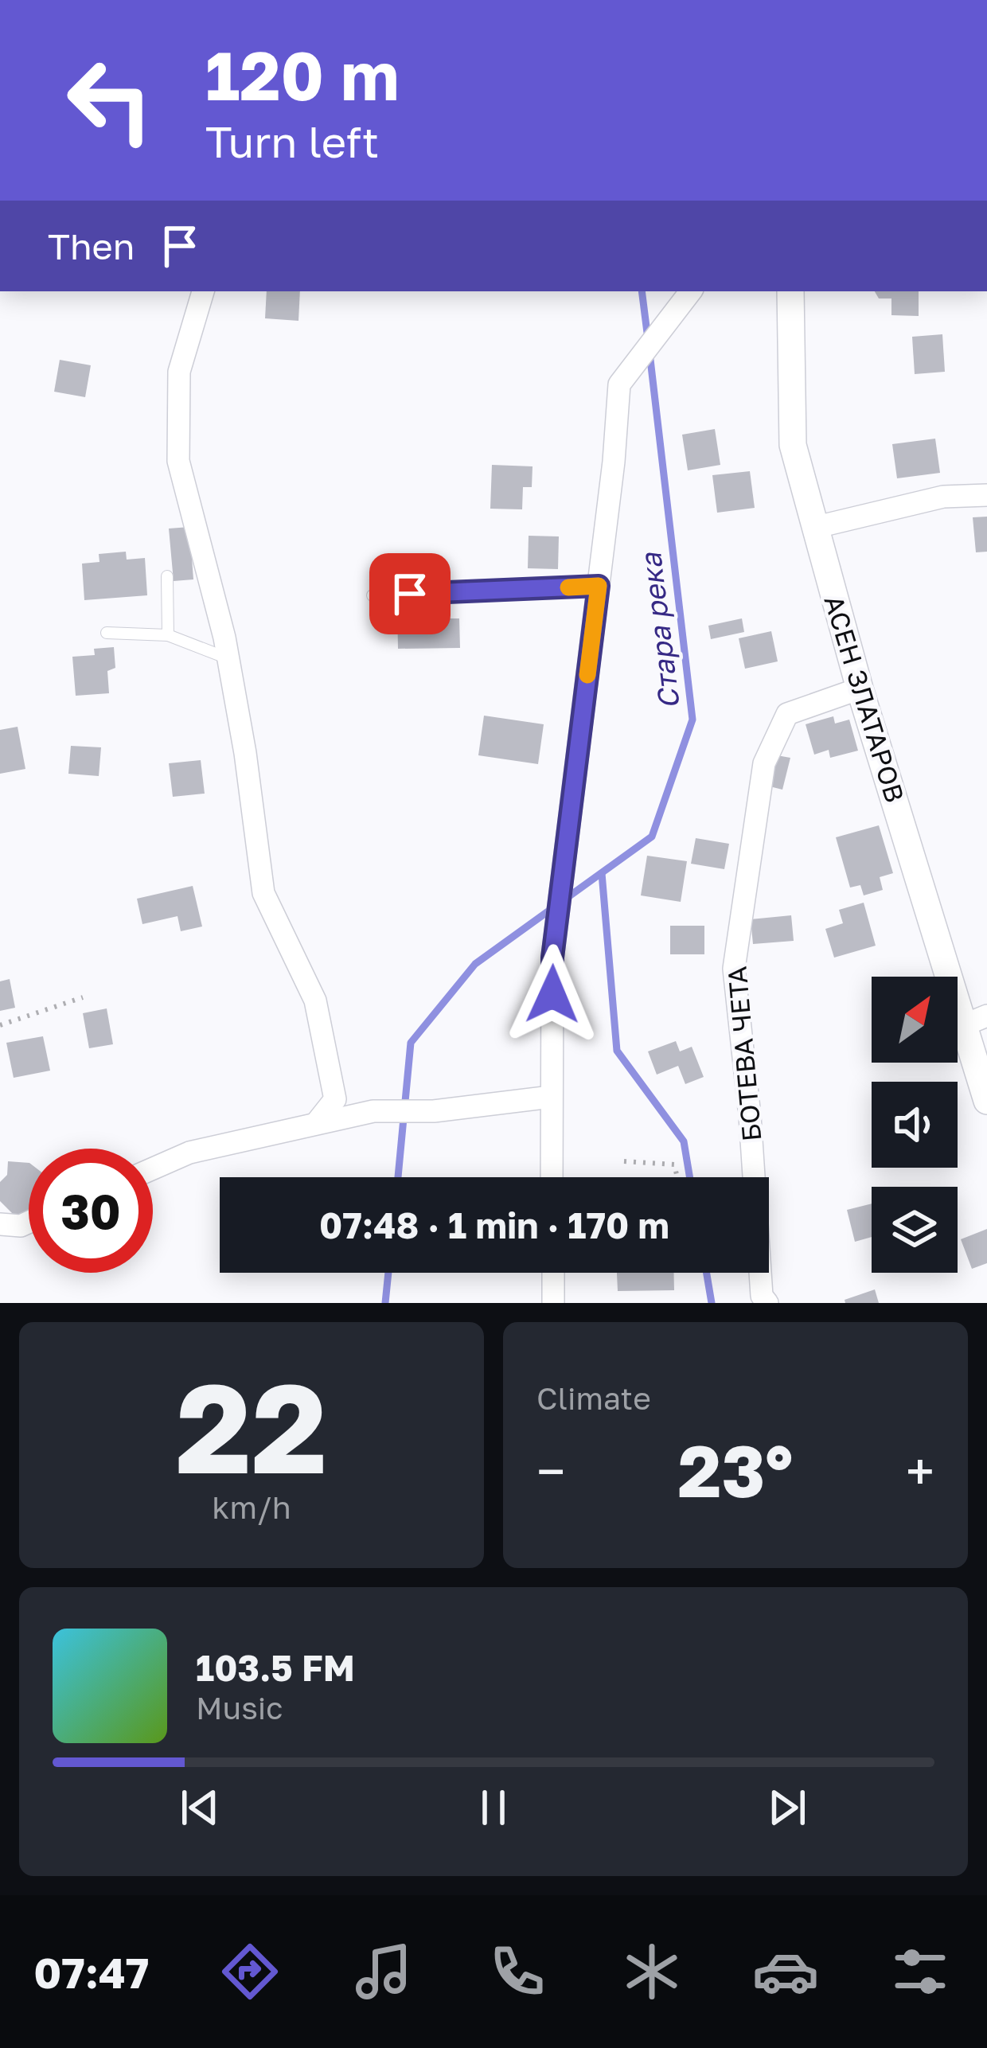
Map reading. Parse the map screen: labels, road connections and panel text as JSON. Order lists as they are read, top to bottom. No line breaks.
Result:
{"streets":{"street":["АСЕН ЗЛАТАРОВ","БОТЕВА ЧЕТА"]},"crossings":[["АСЕН ЗЛАТАРОВ","БОТЕВА ЧЕТА"]],"water":["Стара река"],"north":"top right","page":{"turn":["120 m","Turn left"],"then":"Then","limit":"30","trip":"07:48 · 1 min · 170 m","tile":[["22","km/h"],"Climate"],"heat":["−","23°","+"],"song":["103.5 FM","Music"],"tabs":"07:47"}}
